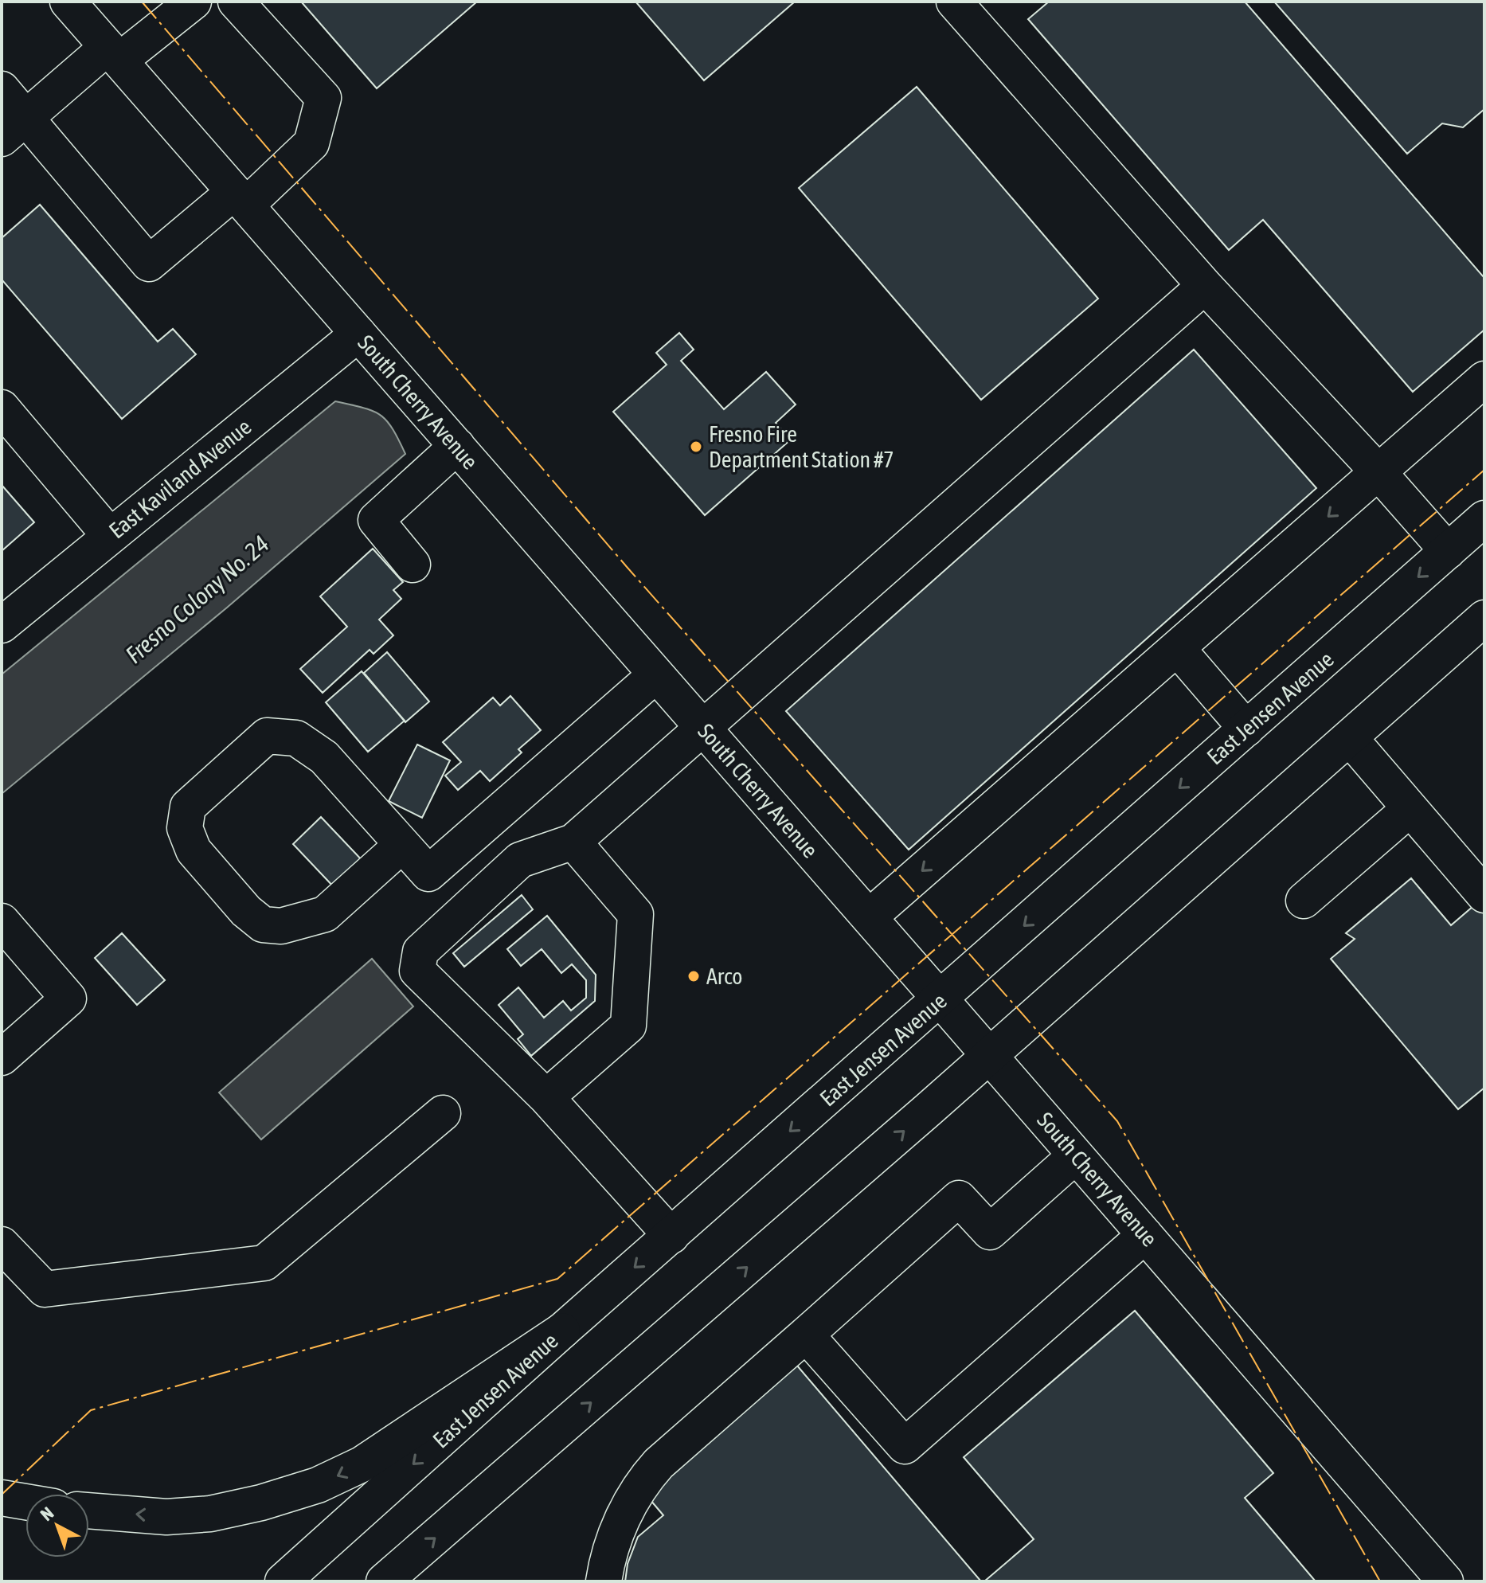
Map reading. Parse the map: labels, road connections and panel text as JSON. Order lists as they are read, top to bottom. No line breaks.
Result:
{"streets":{"main road":["South Cherry Avenue","East Kaviland Avenue","East Jensen Avenue"]},"crossings":[["South Cherry Avenue","East Kaviland Avenue"],["South Cherry Avenue","East Jensen Avenue"]],"water":["Fresno Colony No. 24"],"places":["Fresno Fire Department Station #7","Arco"],"north":"top left"}
